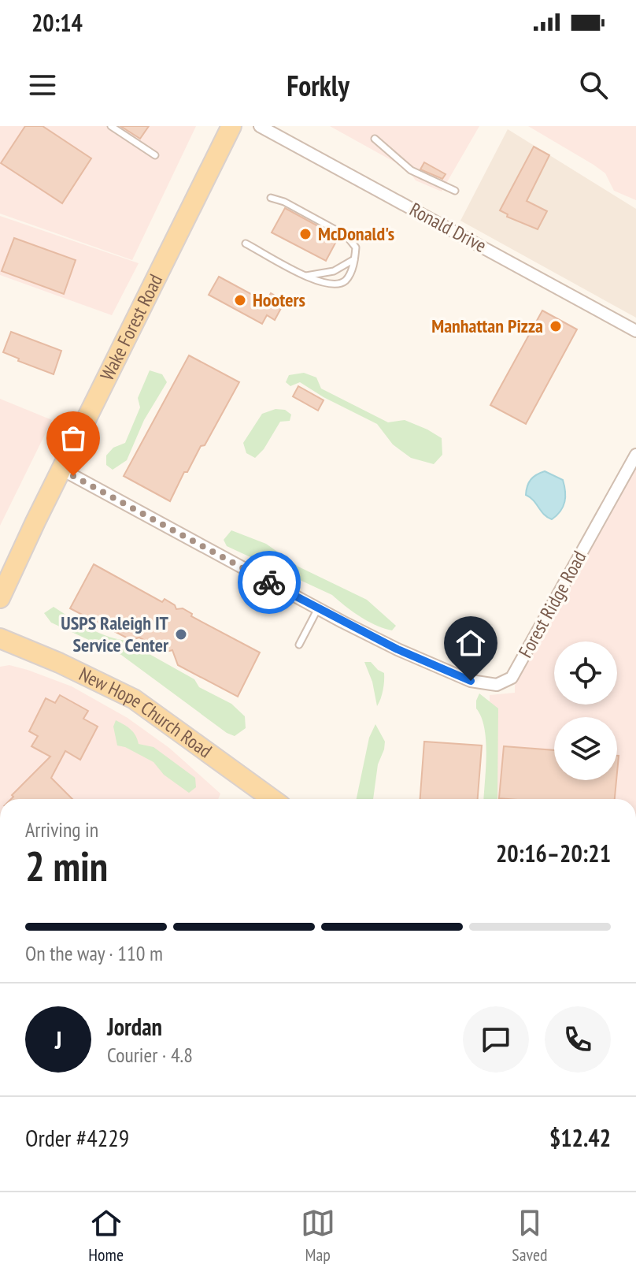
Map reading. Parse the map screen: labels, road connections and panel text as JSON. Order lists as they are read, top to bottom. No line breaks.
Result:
{"streets":{"main road":["Wake Forest Road","New Hope Church Road"],"street":["Ronald Drive","Forest Ridge Road"]},"crossings":[["Wake Forest Road","Forest Ridge Road"]],"places":["McDonald's","Hooters","Manhattan Pizza","USPS Raleigh IT Service Center"],"page":{"status":"20:14","header":"Forkly","heading":["2 min","Arriving in","20:16–20:21"],"panel":["Jordan","Courier · 4.8","Order #4229","$12.42"],"bar":"On the way · 110 m","round":"J","tabs":["Home","Map","Saved"]}}
